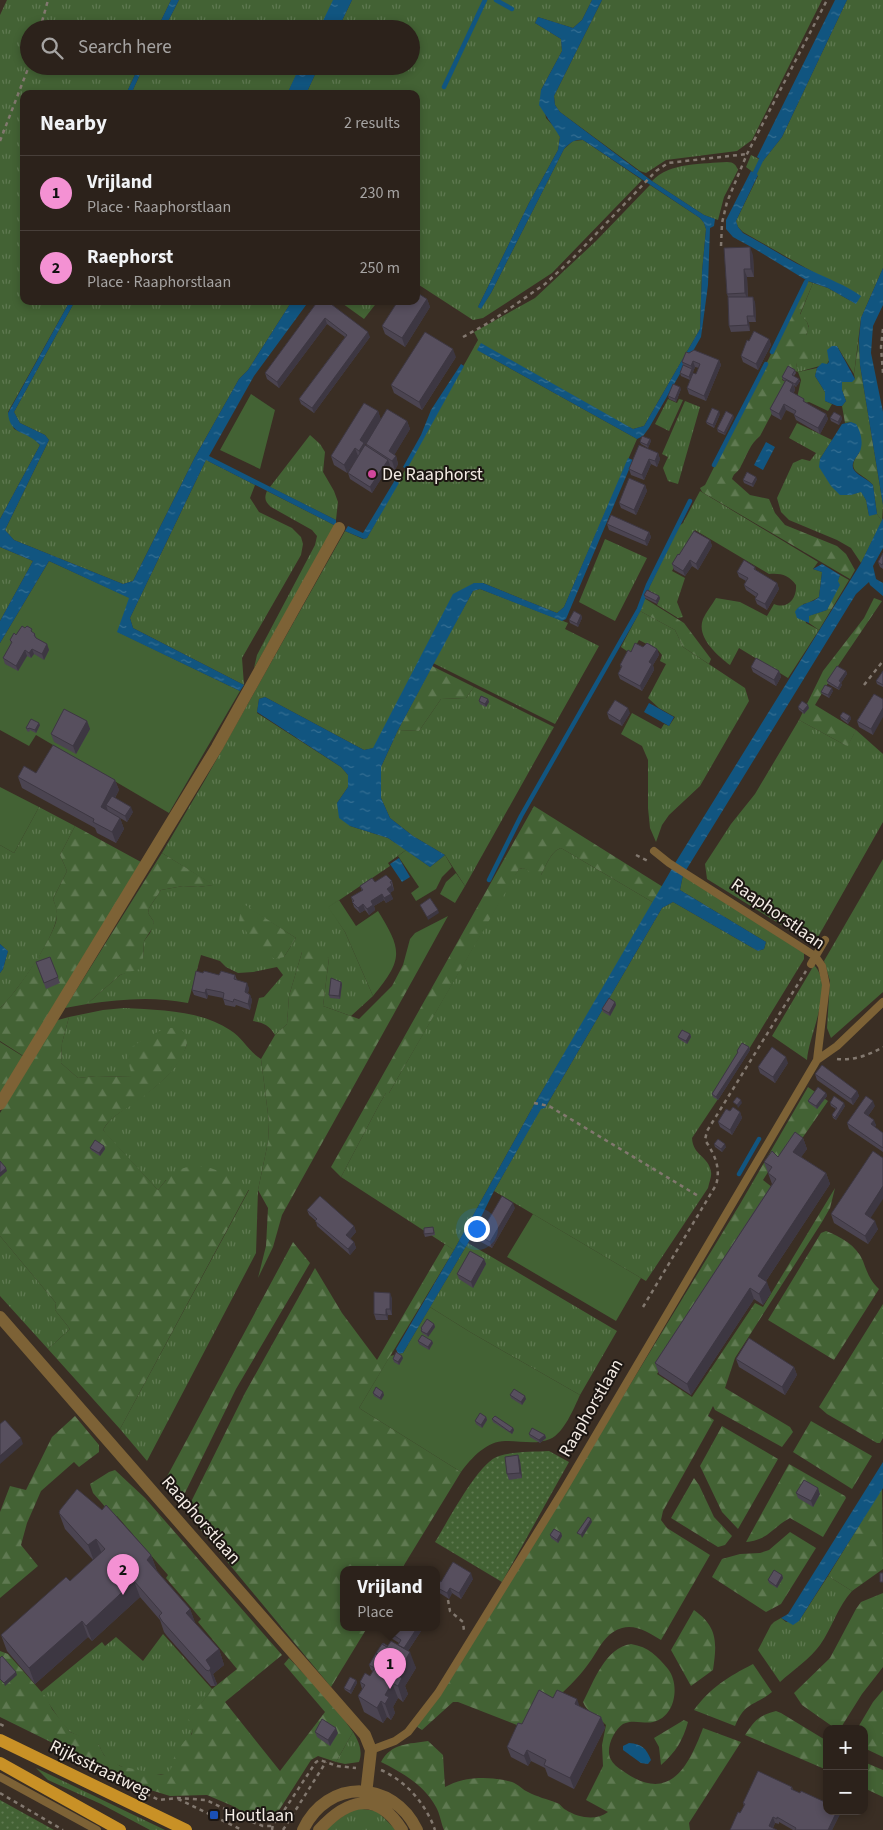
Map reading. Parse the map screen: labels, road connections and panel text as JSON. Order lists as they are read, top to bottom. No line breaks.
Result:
{"streets":{"main road":["Rijksstraatweg"],"street":["Raaphorstlaan"]},"places":{"other":["De Raaphorst"],"transit":["Houtlaan"]},"page":{"search":"Search here","heading":["Nearby","2 results"],"list":[{"mark":"1","name":"Vrijland","note":"Place · Raaphorstlaan","value":"230 m"},{"mark":"2","name":"Raephorst","note":"Place · Raaphorstlaan","value":"250 m"}],"pins":["2","1"],"popup":["Vrijland","Place"],"map_buttons":["+","−"]}}
